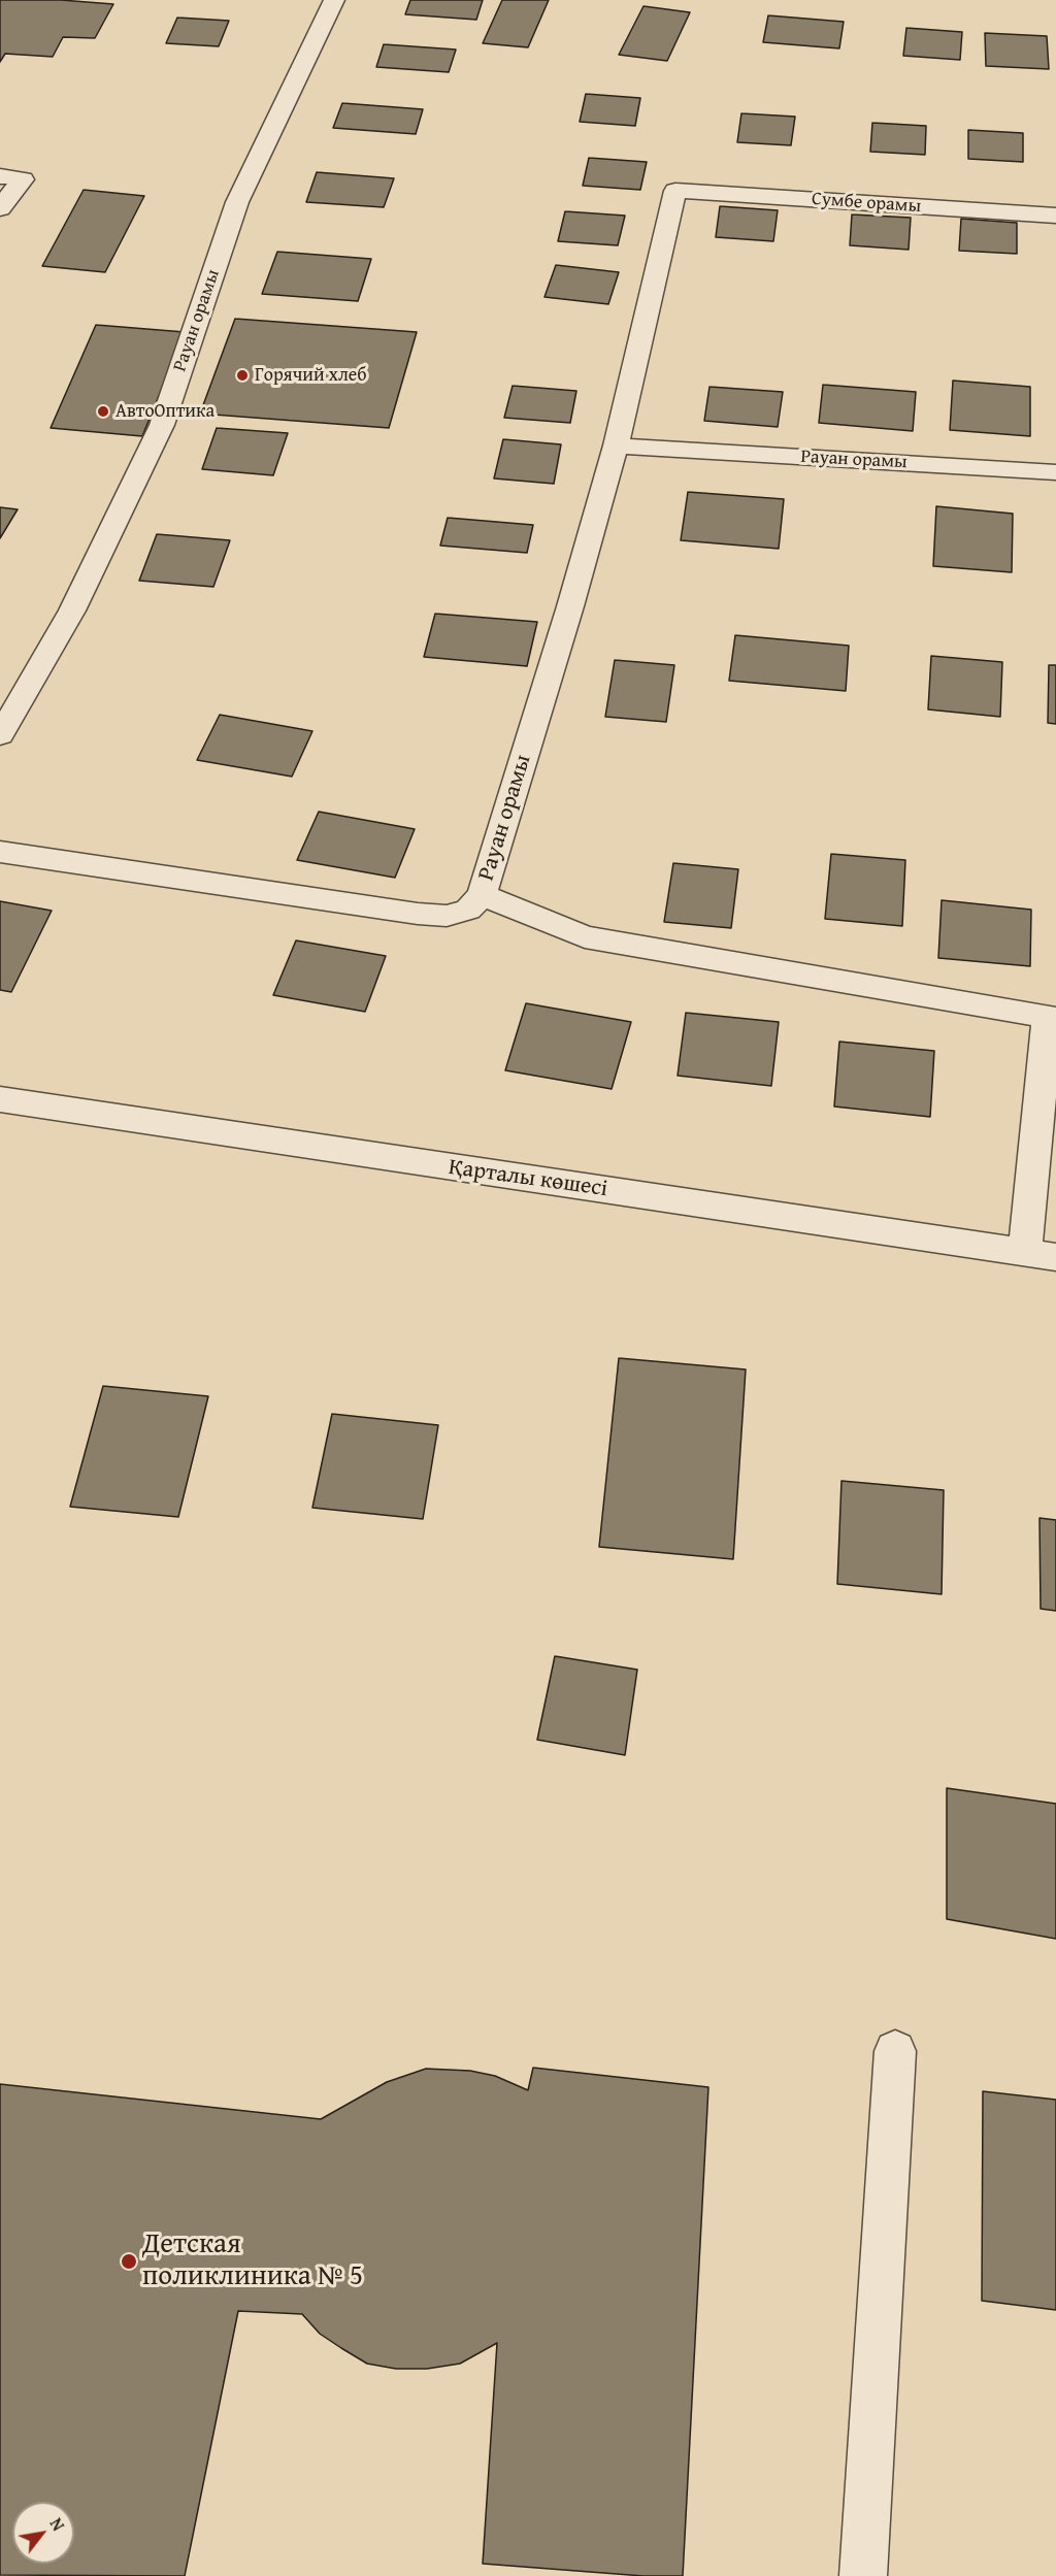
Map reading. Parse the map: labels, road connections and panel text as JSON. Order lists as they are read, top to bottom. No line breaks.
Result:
{"streets":{"street":["Сумбе орамы","Рауан орамы","Қарталы көшесі"]},"crossings":[["Сумбе орамы","Рауан орамы"]],"places":["Горячий хлеб","АвтоОптика","Детская поликлиника № 5"],"north":"top right"}
